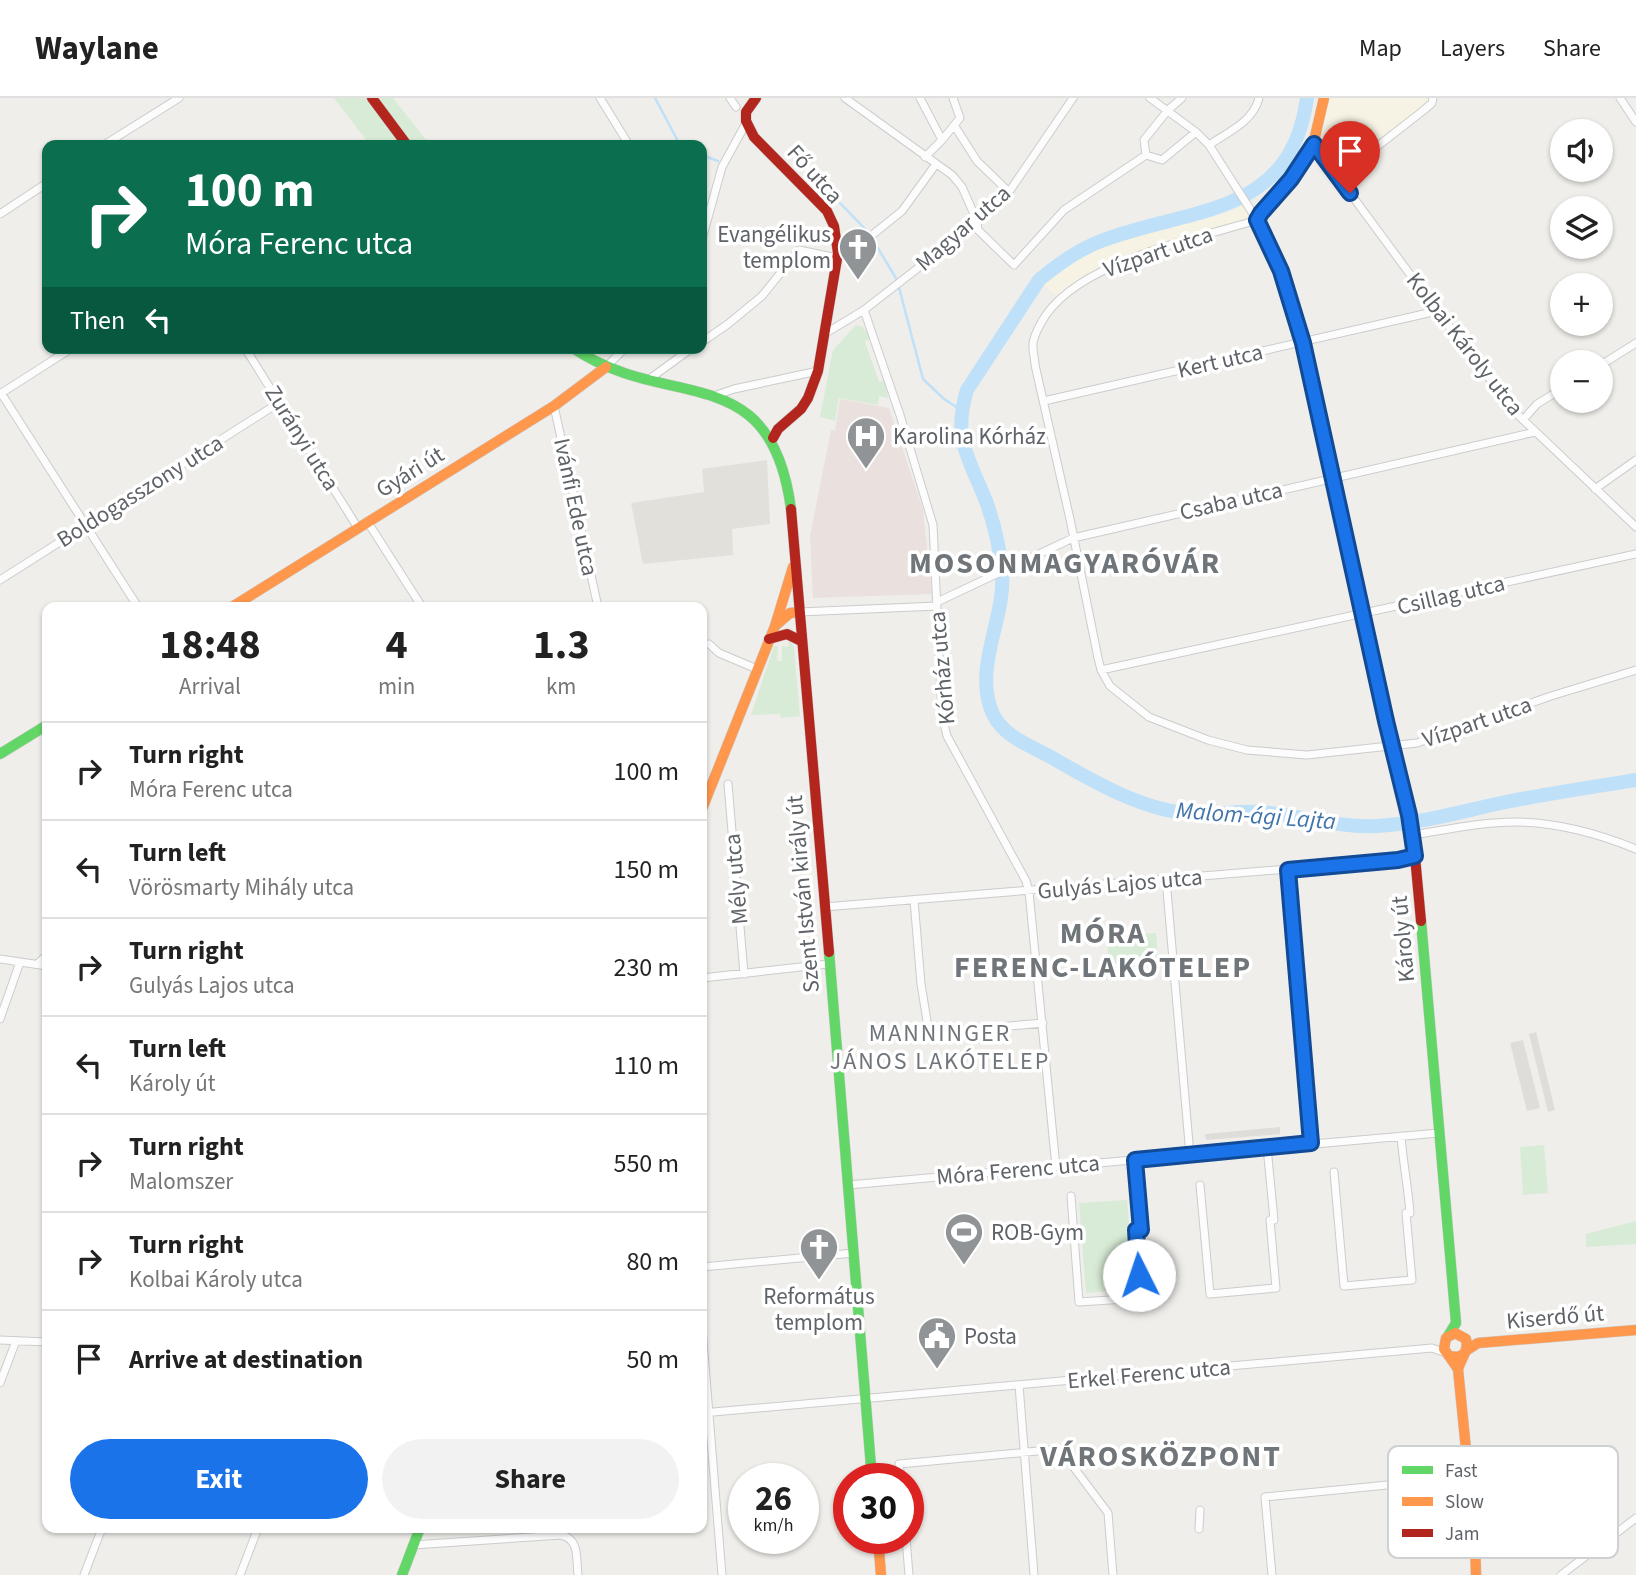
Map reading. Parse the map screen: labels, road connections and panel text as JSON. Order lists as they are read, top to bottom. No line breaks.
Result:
{"streets":{"street":["Fő utca","Magyar utca","Vízpart utca","Kolbai Károly utca","Kert utca","Zurányi utca","Gyári út","Boldogasszony utca","Csaba utca","Ivánfi Ede utca","Csillag utca","Kórház utca","Mély utca","Gulyás Lajos utca","Szent István király út","Károly út","Móra Ferenc utca","Kiserdő út","Erkel Ferenc utca"]},"crossings":[["Fő utca","Magyar utca"],["Fő utca","Szent István király út"],["Magyar utca","Kórház utca"],["Vízpart utca","Kert utca"],["Vízpart utca","Csaba utca"],["Vízpart utca","Csillag utca"],["Vízpart utca","Károly út"],["Kolbai Károly utca","Kert utca"],["Kolbai Károly utca","Csaba utca"],["Kert utca","Károly út"],["Zurányi utca","Gyári út"],["Zurányi utca","Boldogasszony utca"],["Gyári út","Ivánfi Ede utca"],["Csaba utca","Kórház utca"],["Csaba utca","Szent István király út"],["Csaba utca","Károly út"],["Csillag utca","Károly út"],["Kórház utca","Gulyás Lajos utca"],["Gulyás Lajos utca","Szent István király út"],["Gulyás Lajos utca","Károly út"],["Szent István király út","Móra Ferenc utca"],["Szent István király út","Erkel Ferenc utca"],["Károly út","Móra Ferenc utca"],["Kiserdő út","Erkel Ferenc utca"]],"districts":["MOSONMAGYARÓVÁR","MÓRA FERENC-LAKÓTELEP","MANNINGER JÁNOS LAKÓTELEP","VÁROSKÖZPONT"],"water":["Malom-ági Lajta"],"places":{"church":["Evangélikus templom","Református templom"],"hospital":["Karolina Kórház"],"sports":["ROB-Gym"],"public building":["Posta"]},"legend":["Fast","Slow","Jam"],"page":{"header":"Waylane","nav":["Map","Layers","Share"],"map_buttons":["+","−"],"turn":["100 m","Móra Ferenc utca"],"then":"Then","eta":["18:48","Arrival","4","min","1.3","km"],"list":[{"name":"Turn right","note":"Móra Ferenc utca","value":"100 m"},{"name":"Turn left","note":"Vörösmarty Mihály utca","value":"150 m"},{"name":"Turn right","note":"Gulyás Lajos utca","value":"230 m"},{"name":"Turn left","note":"Károly út","value":"110 m"},{"name":"Turn right","note":"Malomszer","value":"550 m"},{"name":"Turn right","note":"Kolbai Károly utca","value":"80 m"},{"name":"Arrive at destination","value":"50 m"}],"buttons":["Exit","Share"],"speed":"26 km/h","limit":"30"}}
